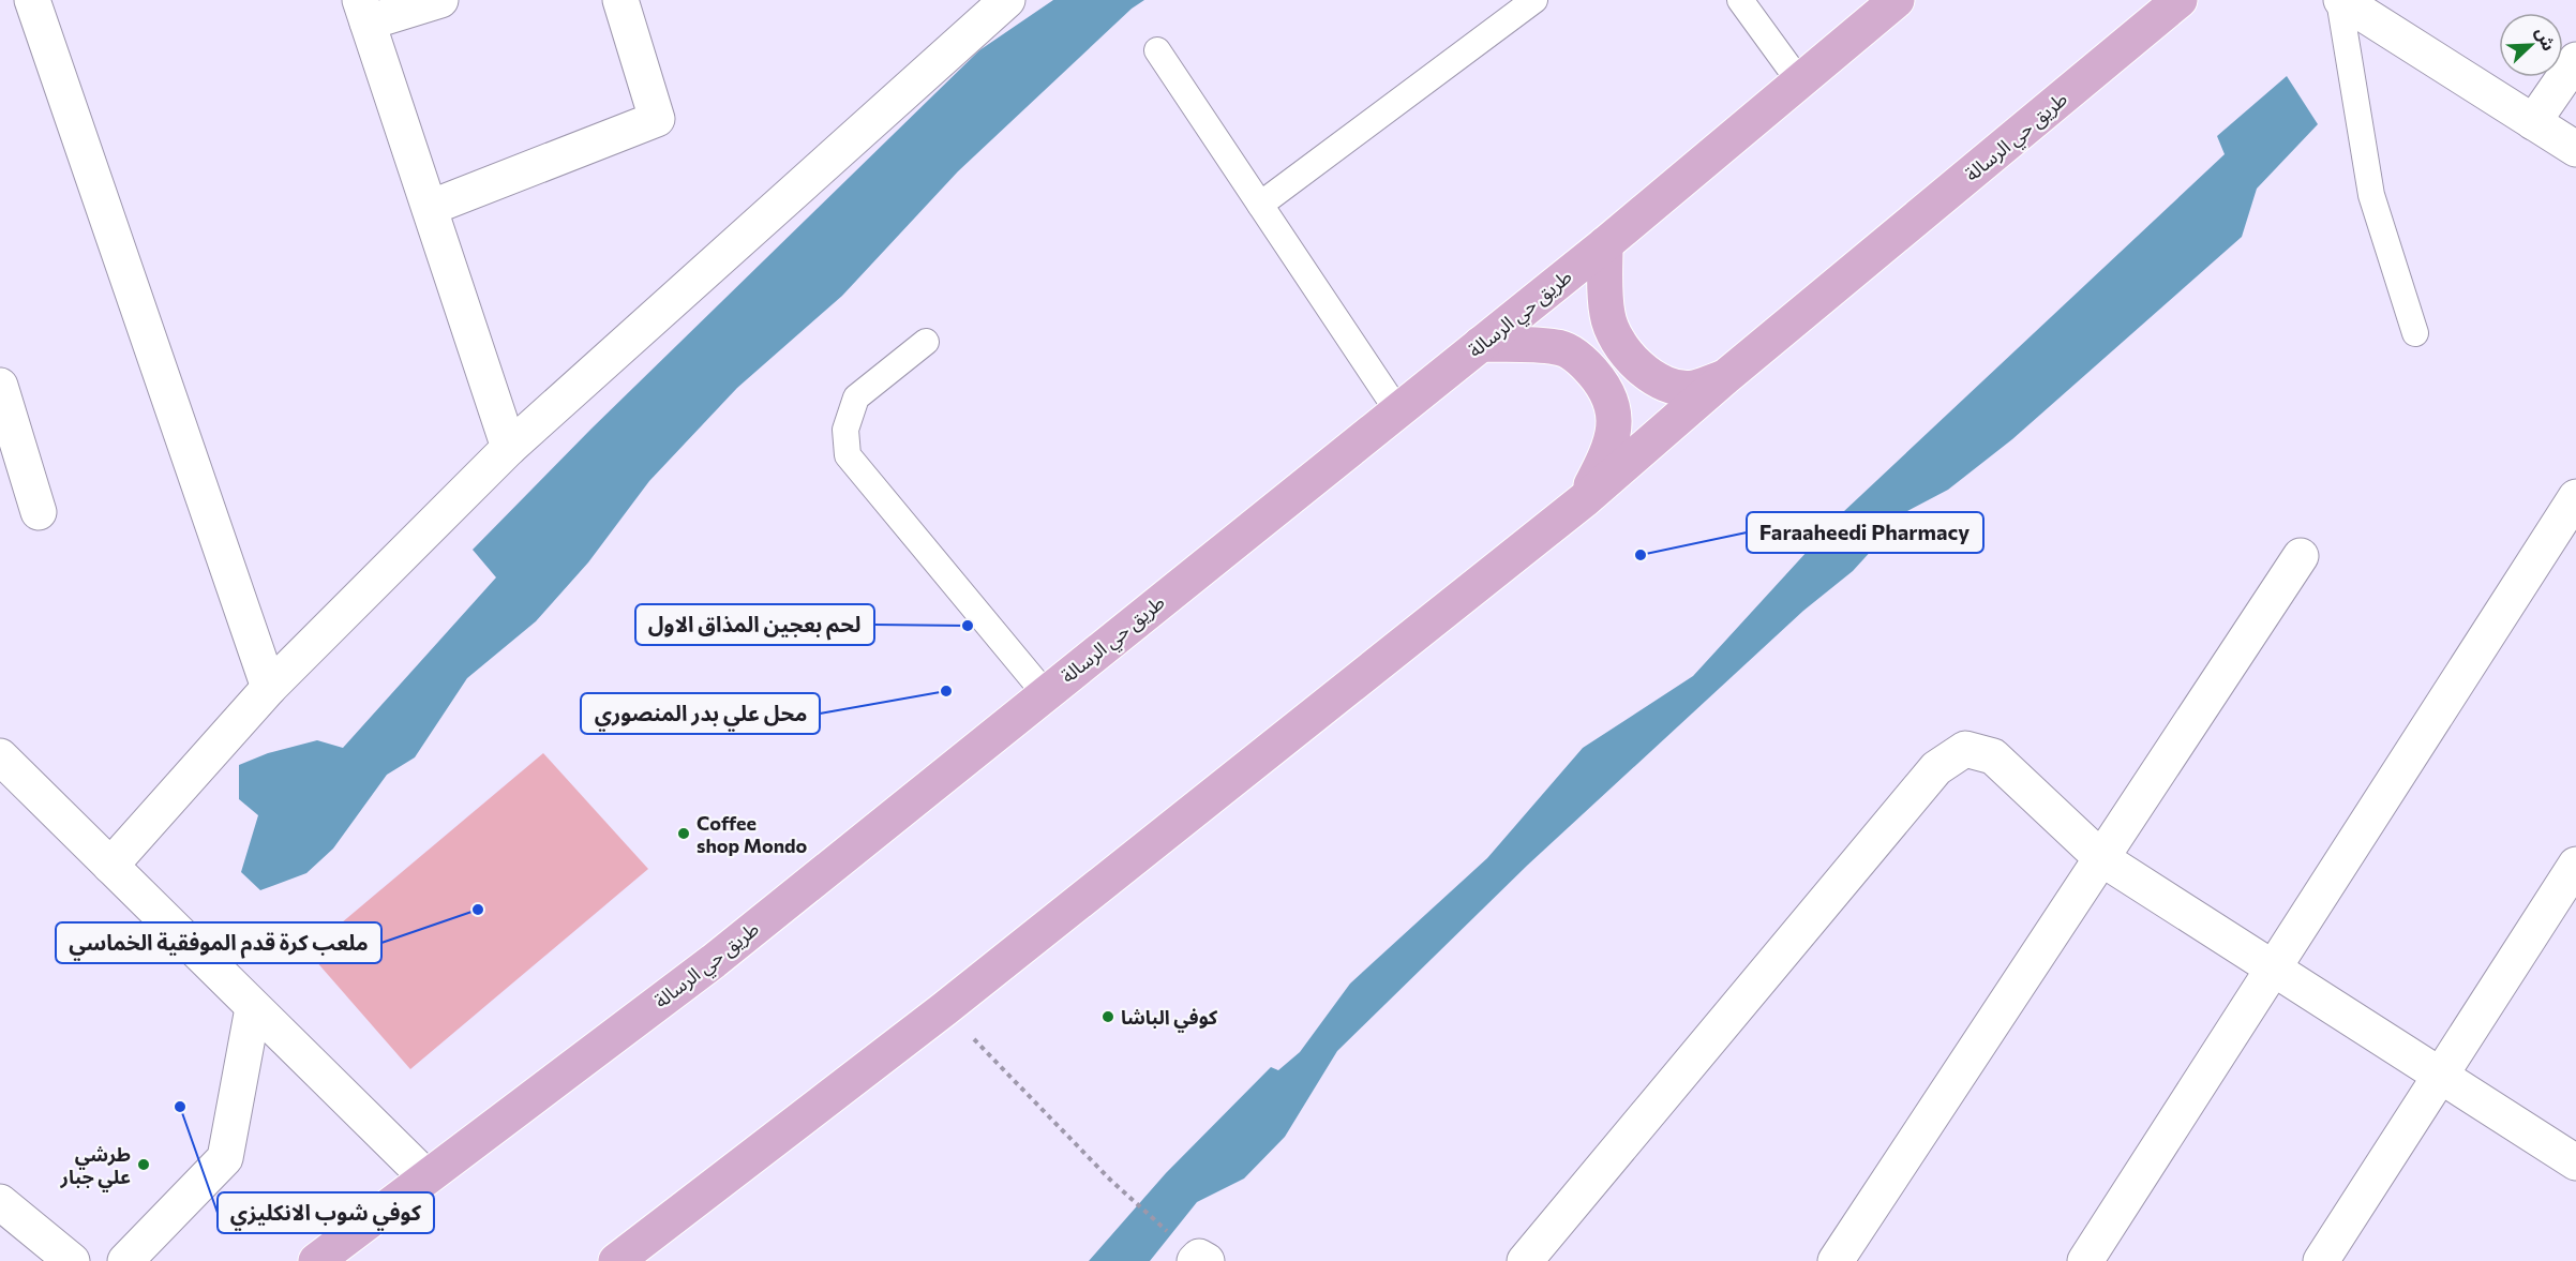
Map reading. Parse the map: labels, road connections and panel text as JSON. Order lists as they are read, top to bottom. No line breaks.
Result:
{"streets":{"main road":["طريق حي الرسالة"]},"places":["Faraaheedi Pharmacy","لحم بعجين المذاق الاول","محل علي بدر المنصوري","Coffee shop Mondo","ملعب كرة قدم الموفقية الخماسي","كوفي الباشا","كوفي شوب الانكليزي","طرشي علي جبار"],"north":"top right"}
